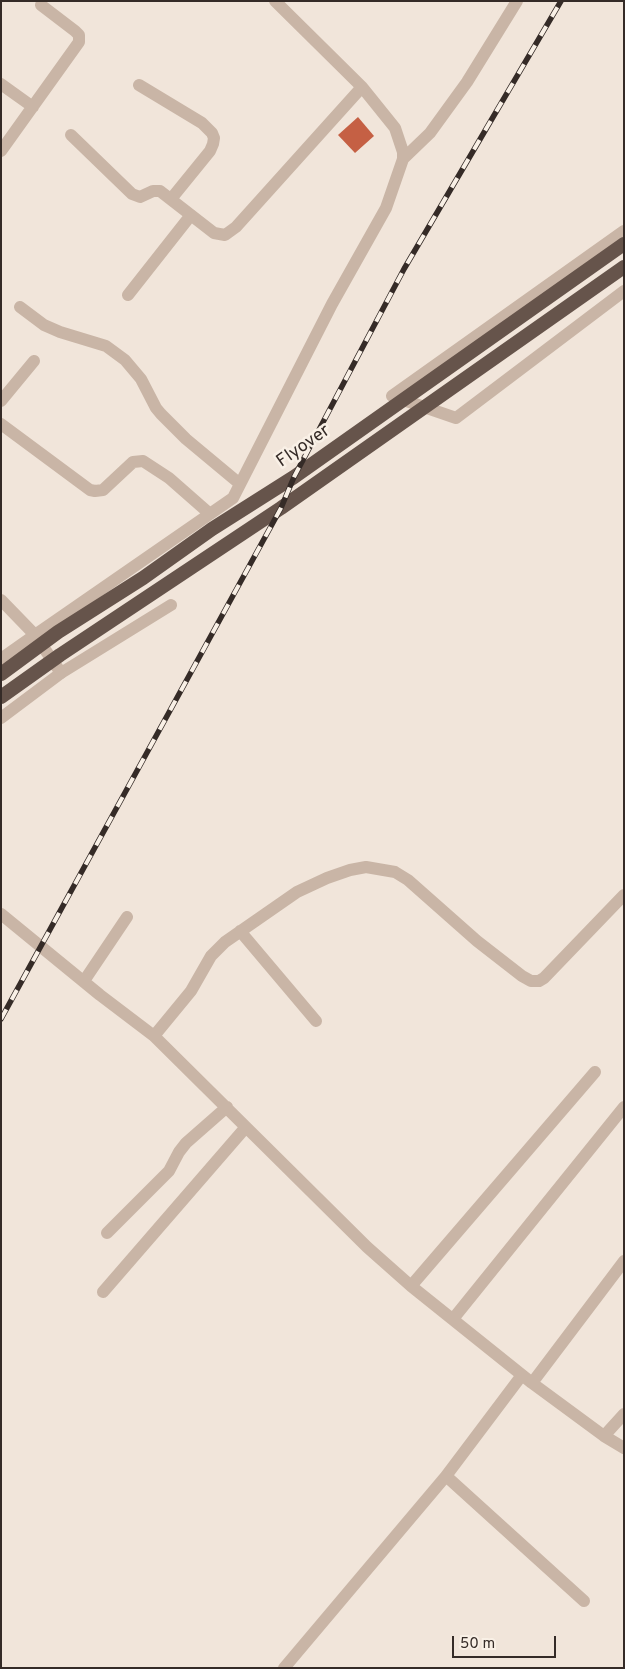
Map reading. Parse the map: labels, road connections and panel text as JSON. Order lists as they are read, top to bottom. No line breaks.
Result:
{"streets":{"highway":["Flyover"]},"scale_bar":"50 m"}
